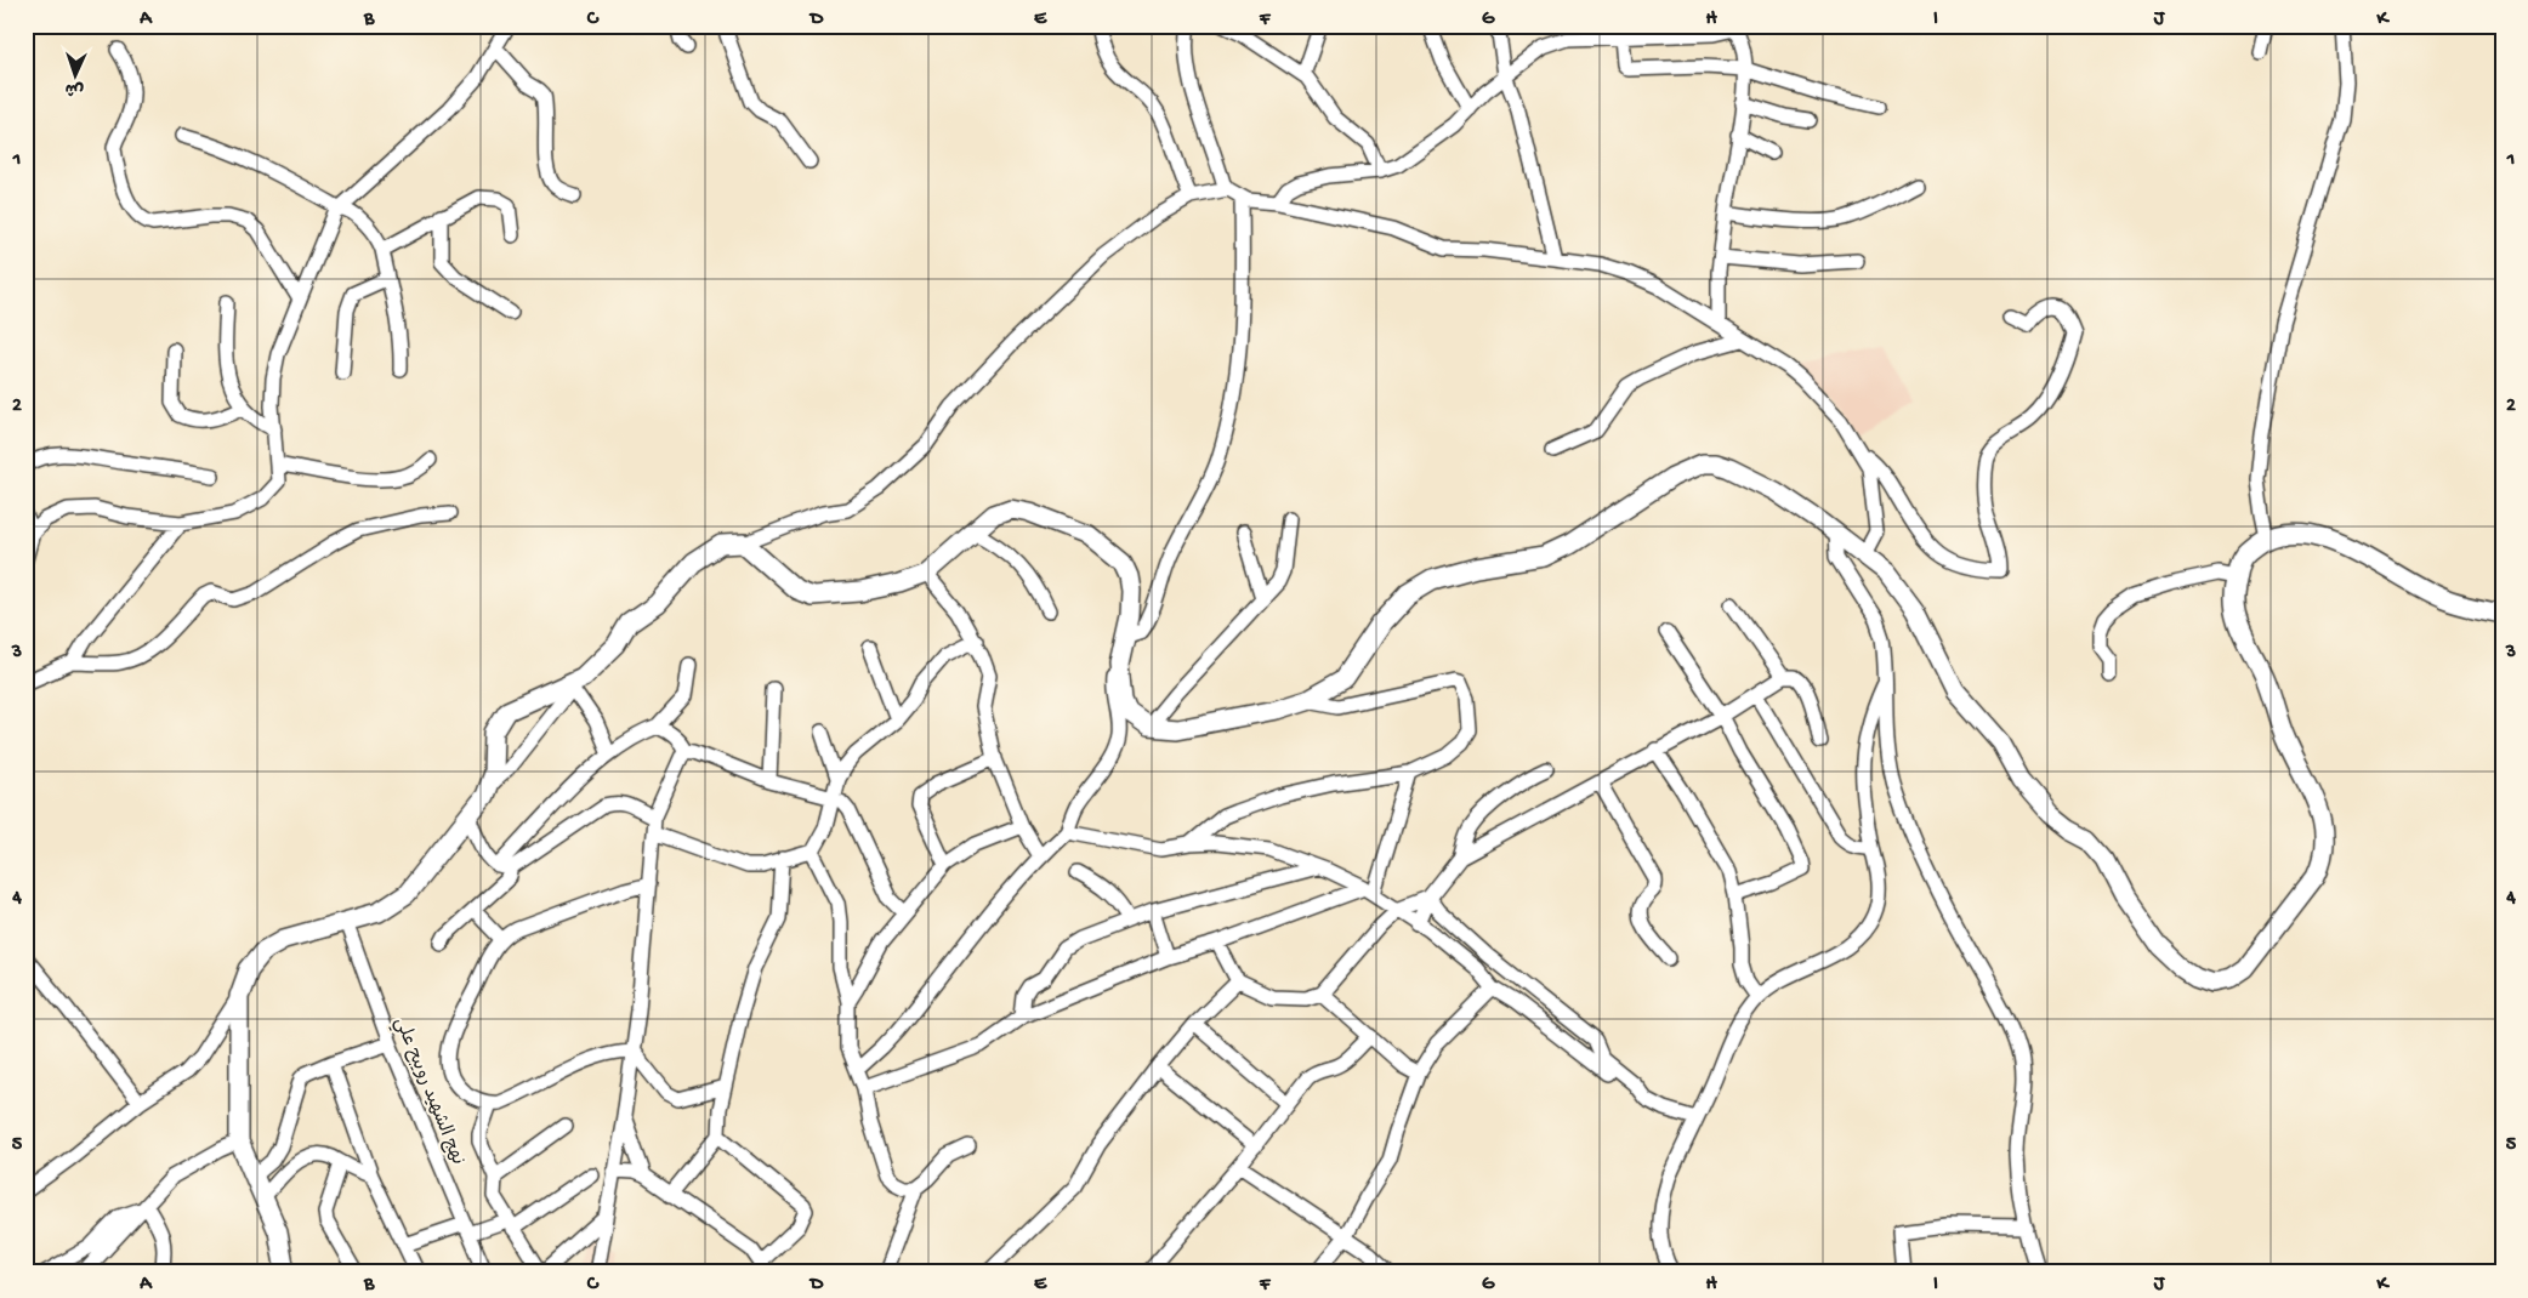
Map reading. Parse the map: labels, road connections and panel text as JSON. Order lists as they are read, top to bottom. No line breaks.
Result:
{"streets":{"street":["نهج الشهيد رويبح علي"]},"north":"bottom","grid":{"columns":["A","B","C","D","E","F","G","H","I","J","K"],"rows":["1","2","3","4","5"]}}
